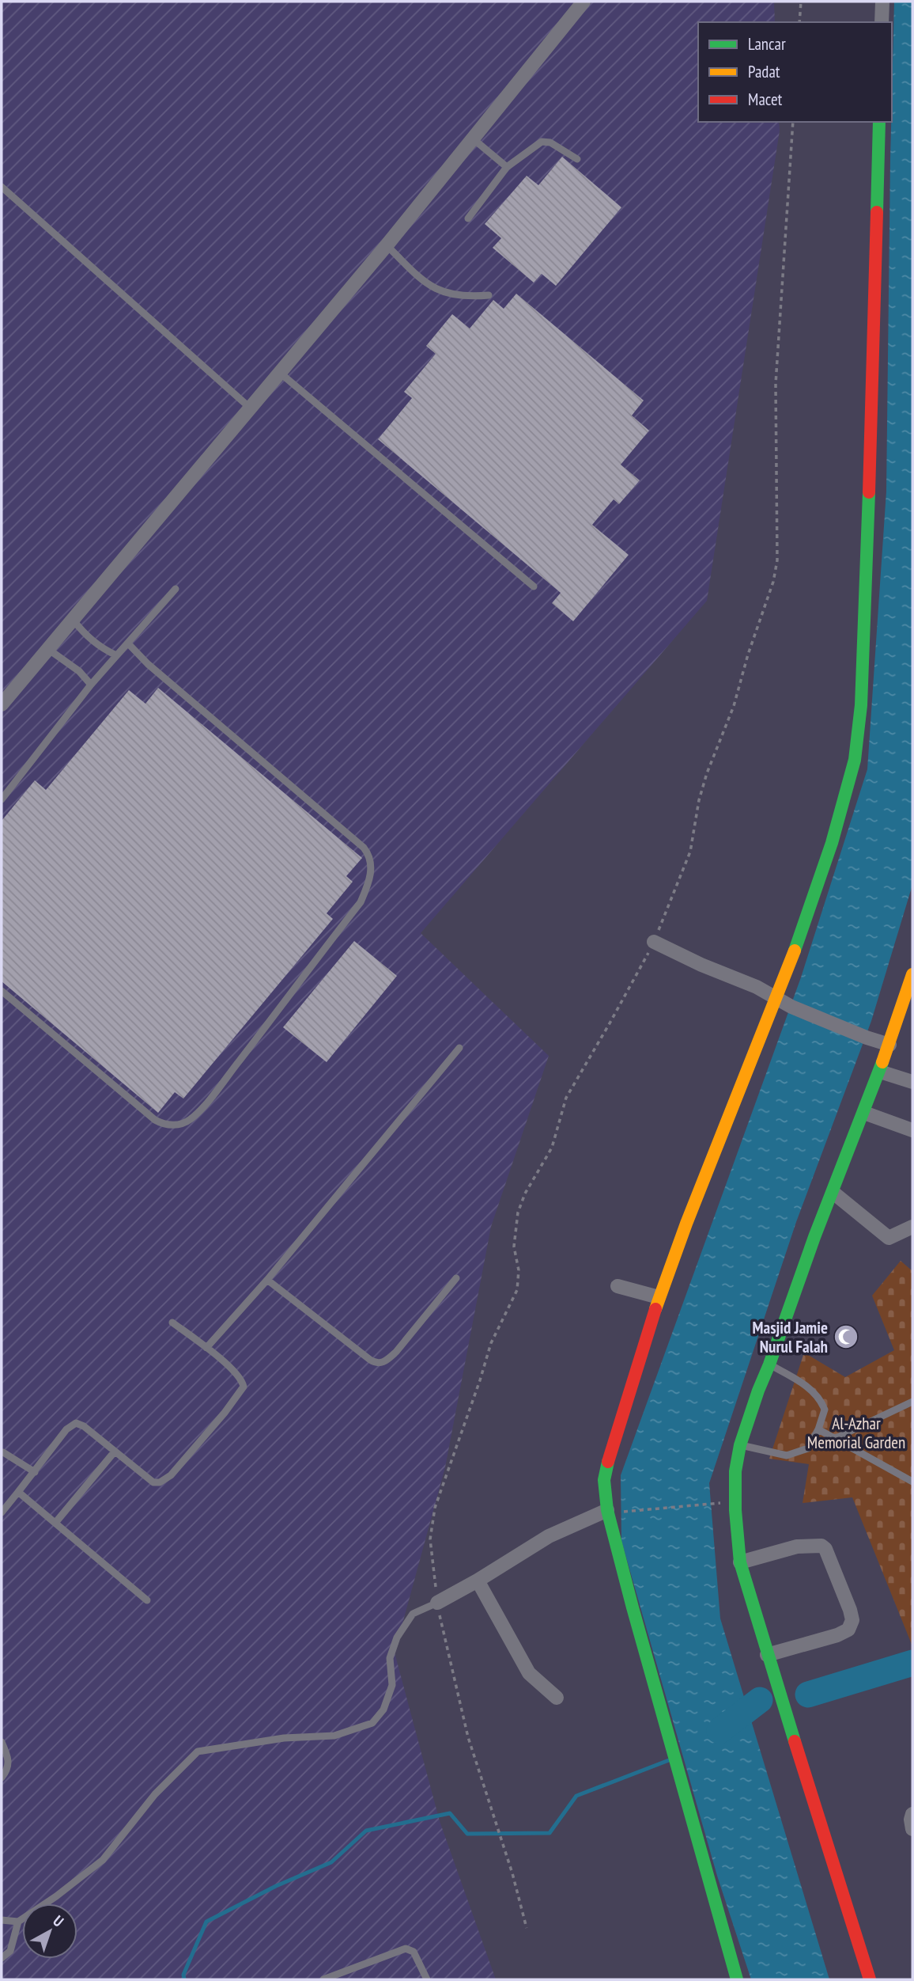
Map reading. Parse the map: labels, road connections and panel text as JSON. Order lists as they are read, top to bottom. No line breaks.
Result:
{"parks":["Al-Azhar Memorial Garden"],"places":{"mosque":["Masjid Jamie Nurul Falah"]},"legend":["Lancar","Padat","Macet"],"north":"top right"}
